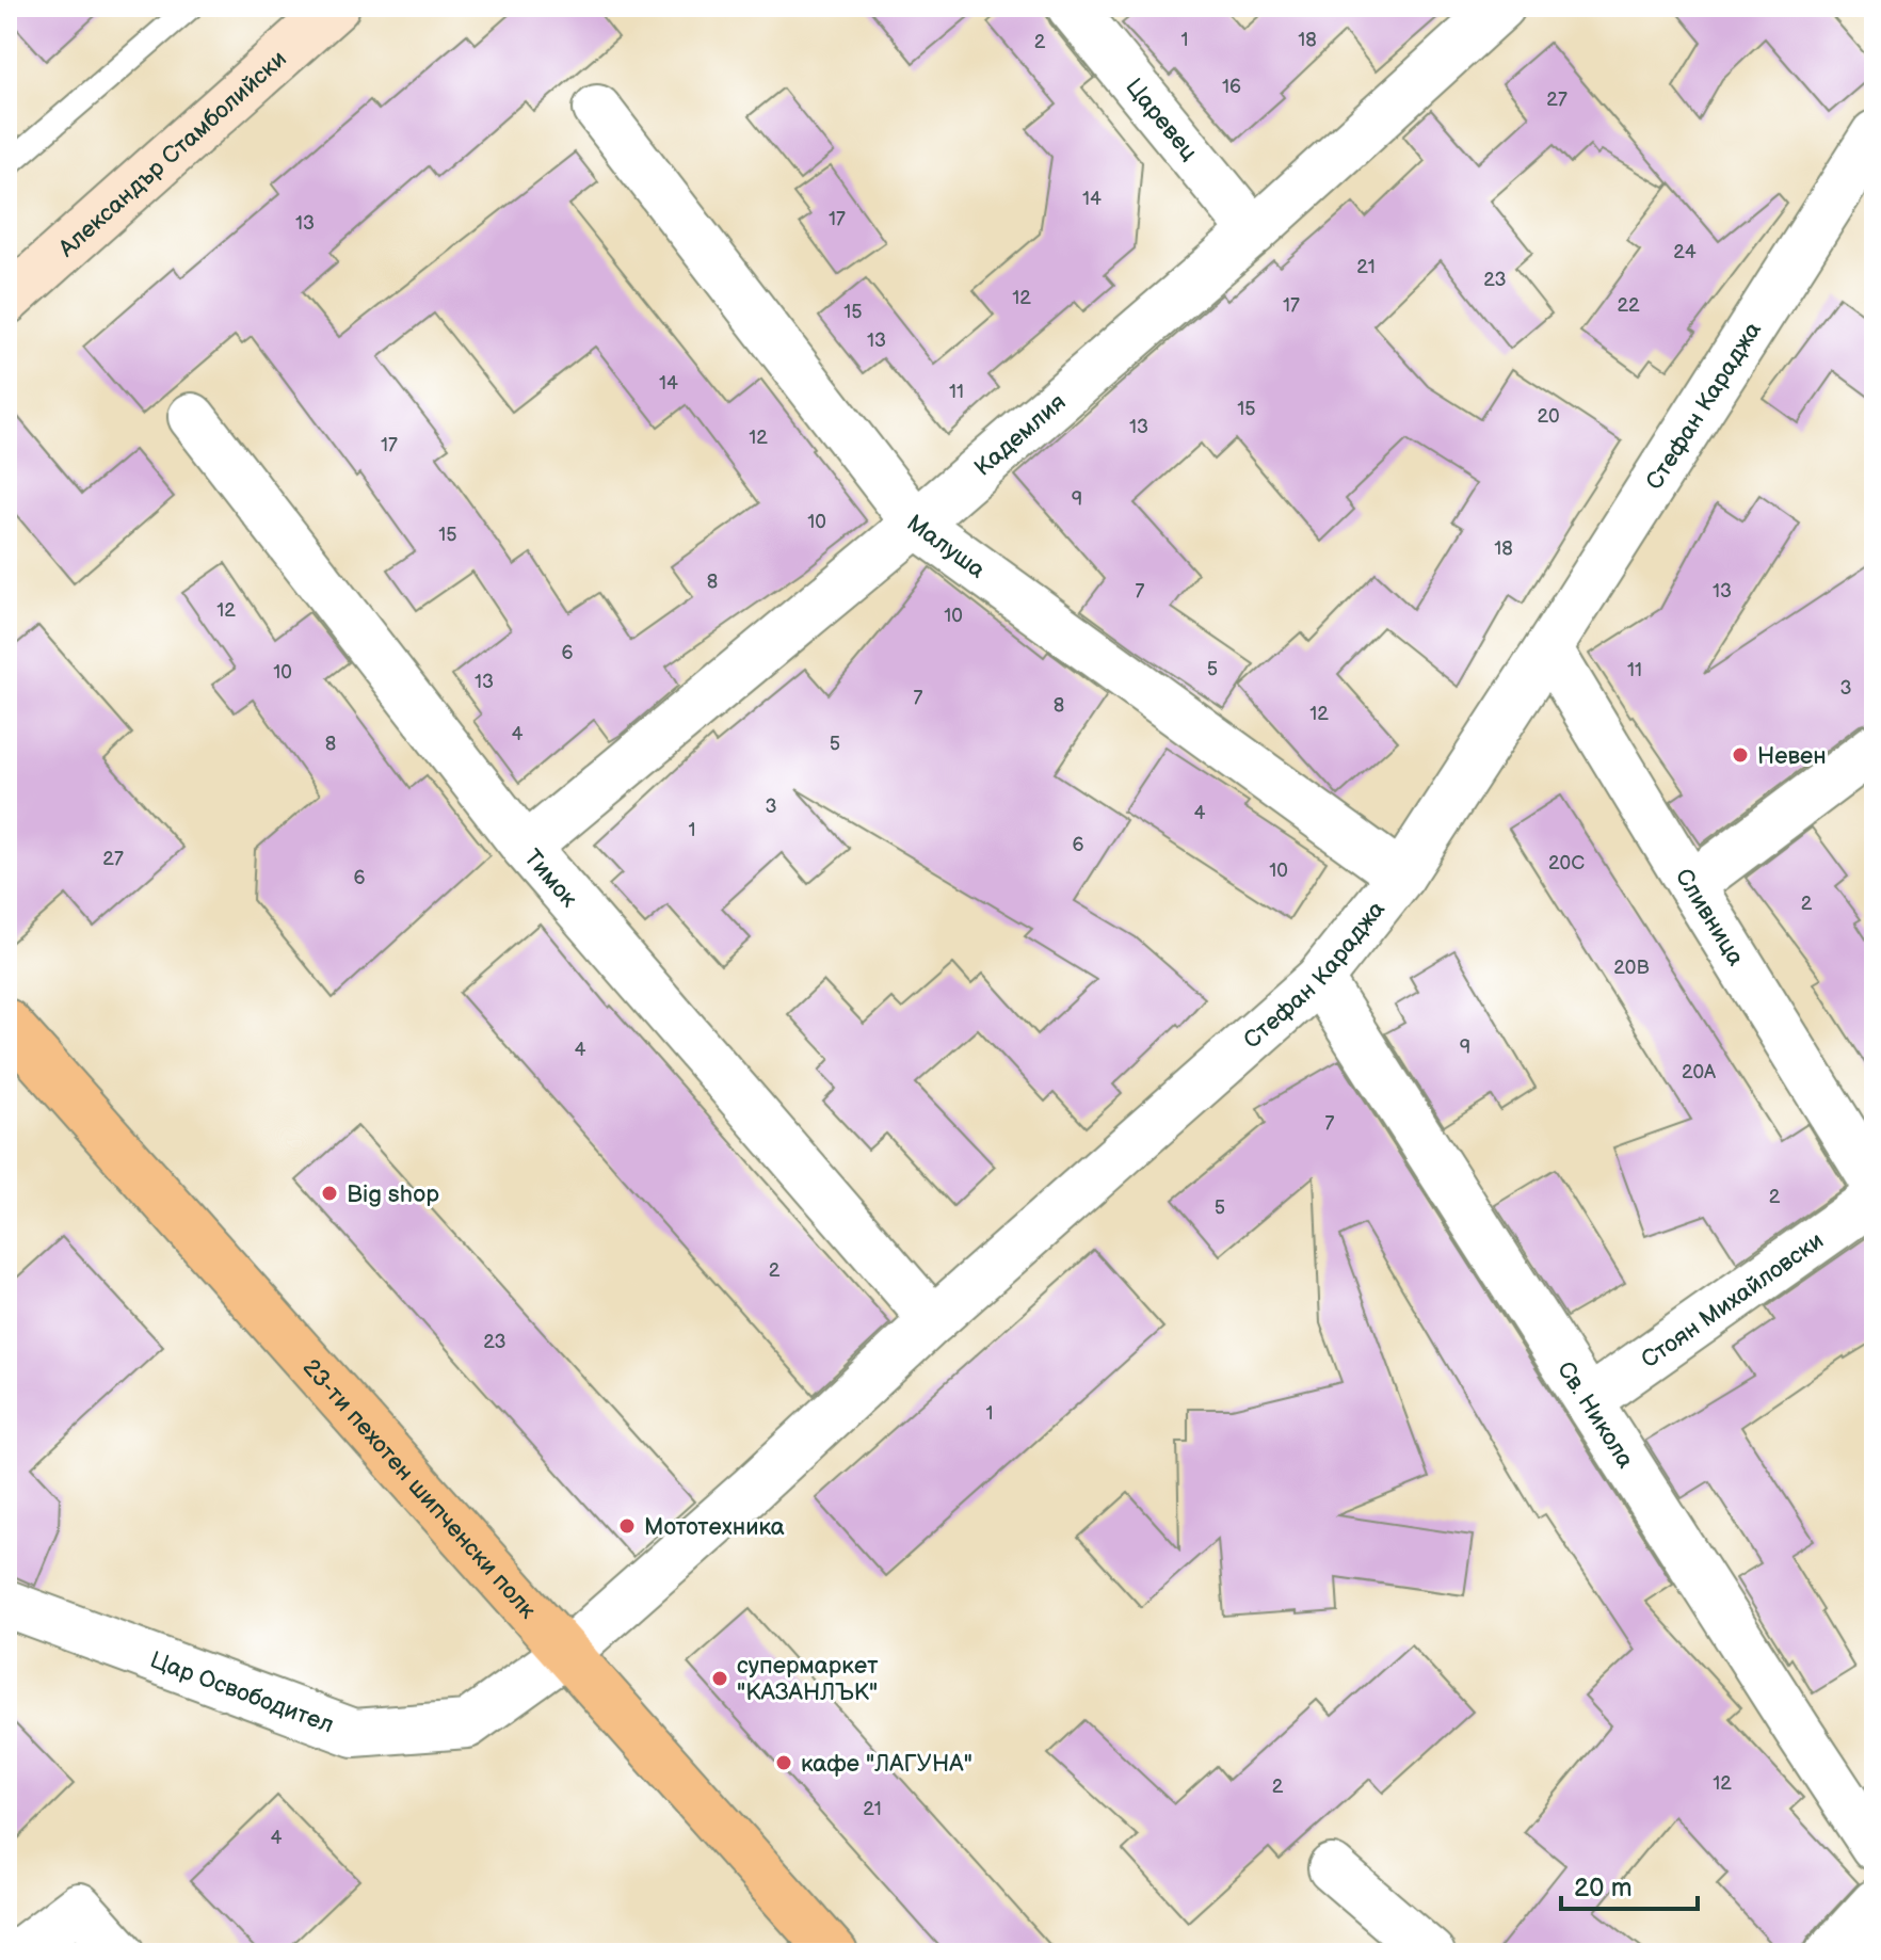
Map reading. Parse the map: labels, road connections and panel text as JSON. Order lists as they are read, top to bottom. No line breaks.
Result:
{"streets":{"main road":["Александър Стамболийски","23-ти пехотен шипченски полк"],"street":["Царевец","Стефан Караджа","Кадемлия","Малуша","Тимок","Сливница","Стоян Михайловски","Св. Никола","Цар Освободител"]},"crossings":[["Царевец","Кадемлия"],["Стефан Караджа","Малуша"],["Стефан Караджа","Тимок"],["Стефан Караджа","Сливница"],["Стефан Караджа","Св. Никола"],["Стефан Караджа","23-ти пехотен шипченски полк"],["Стефан Караджа","Цар Освободител"],["Кадемлия","Малуша"],["Кадемлия","Тимок"],["Стоян Михайловски","Св. Никола"],["23-ти пехотен шипченски полк","Цар Освободител"]],"places":["Невен","Big shop","Мототехника","супермаркет \"КАЗАНЛЪК\"","кафе \"ЛАГУНА\""],"house_numbers":["1","18","2","16","27","14","17","13","24","21","23","12","17","22","15","13","14","11","15","20","13","12","17","9","10","15","18","8","7","13","12","10","6","5","11","10","13","3","7","8","12","4","8","5","3","4","1","6","27","20C","10","6","2","20B","9","4","20A","7","2","5","2","23","1","12","2","21","4"],"scale_bar":"20 m"}
